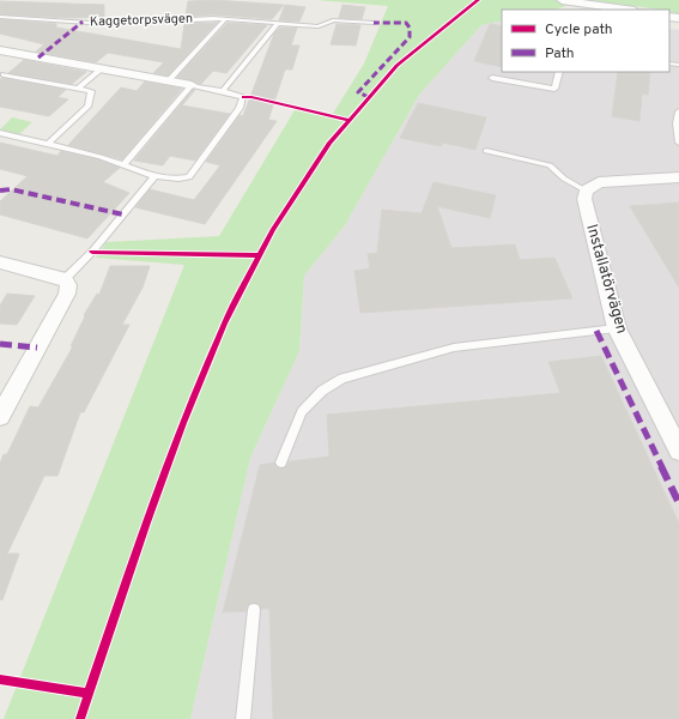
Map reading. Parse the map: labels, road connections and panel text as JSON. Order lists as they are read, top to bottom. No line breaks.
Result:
{"streets":{"street":["Installatörvägen"],"lane":["Kaggetorpsvägen"]},"legend":["Cycle path","Path"]}
